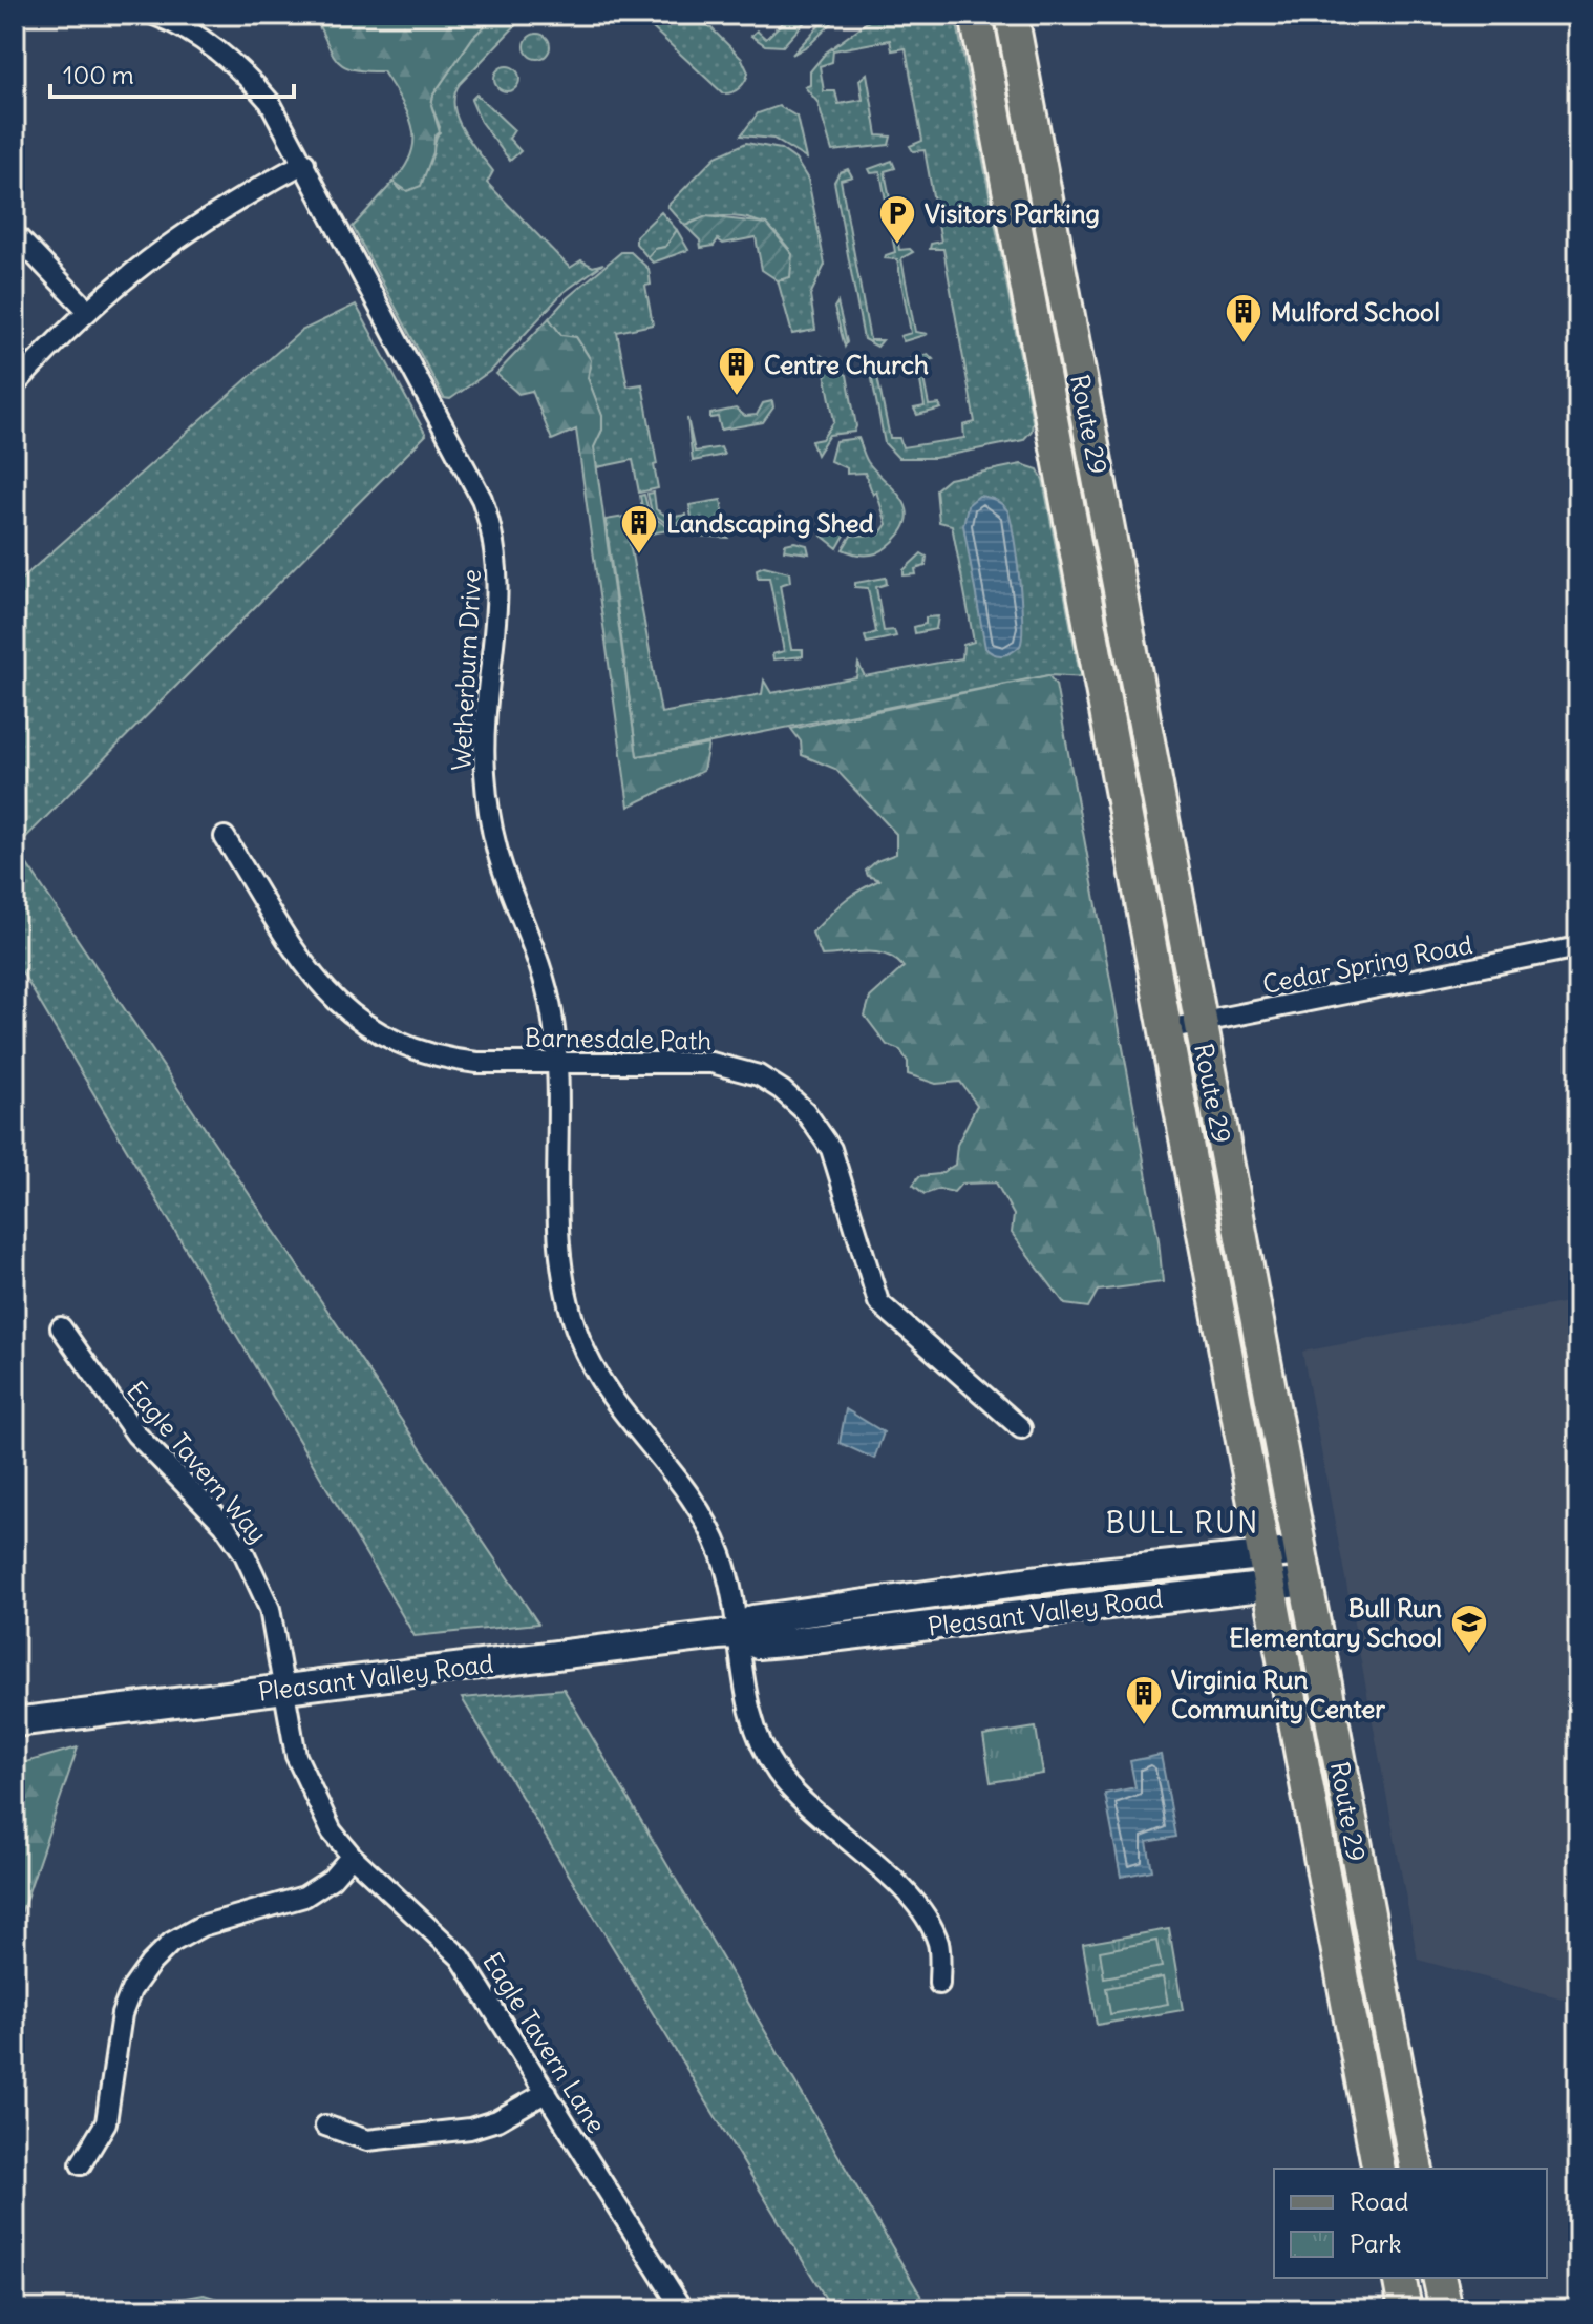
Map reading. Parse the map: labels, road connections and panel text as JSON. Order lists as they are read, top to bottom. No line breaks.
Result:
{"streets":{"main road":["Route 29","Pleasant Valley Road"],"street":["Wetherburn Drive","Cedar Spring Road","Barnesdale Path","Eagle Tavern Way","Eagle Tavern Lane"]},"crossings":[["Route 29","Cedar Spring Road"],["Route 29","Pleasant Valley Road"],["Wetherburn Drive","Barnesdale Path"],["Wetherburn Drive","Pleasant Valley Road"],["Eagle Tavern Way","Pleasant Valley Road"],["Eagle Tavern Way","Eagle Tavern Lane"],["Pleasant Valley Road","Eagle Tavern Lane"]],"districts":["BULL RUN"],"places":{"parking":["Visitors Parking"],"building":["Mulford School","Centre Church","Landscaping Shed","Virginia Run Community Center"],"school or university":["Bull Run Elementary School"]},"legend":["Road","Park"],"scale_bar":"100 m"}
